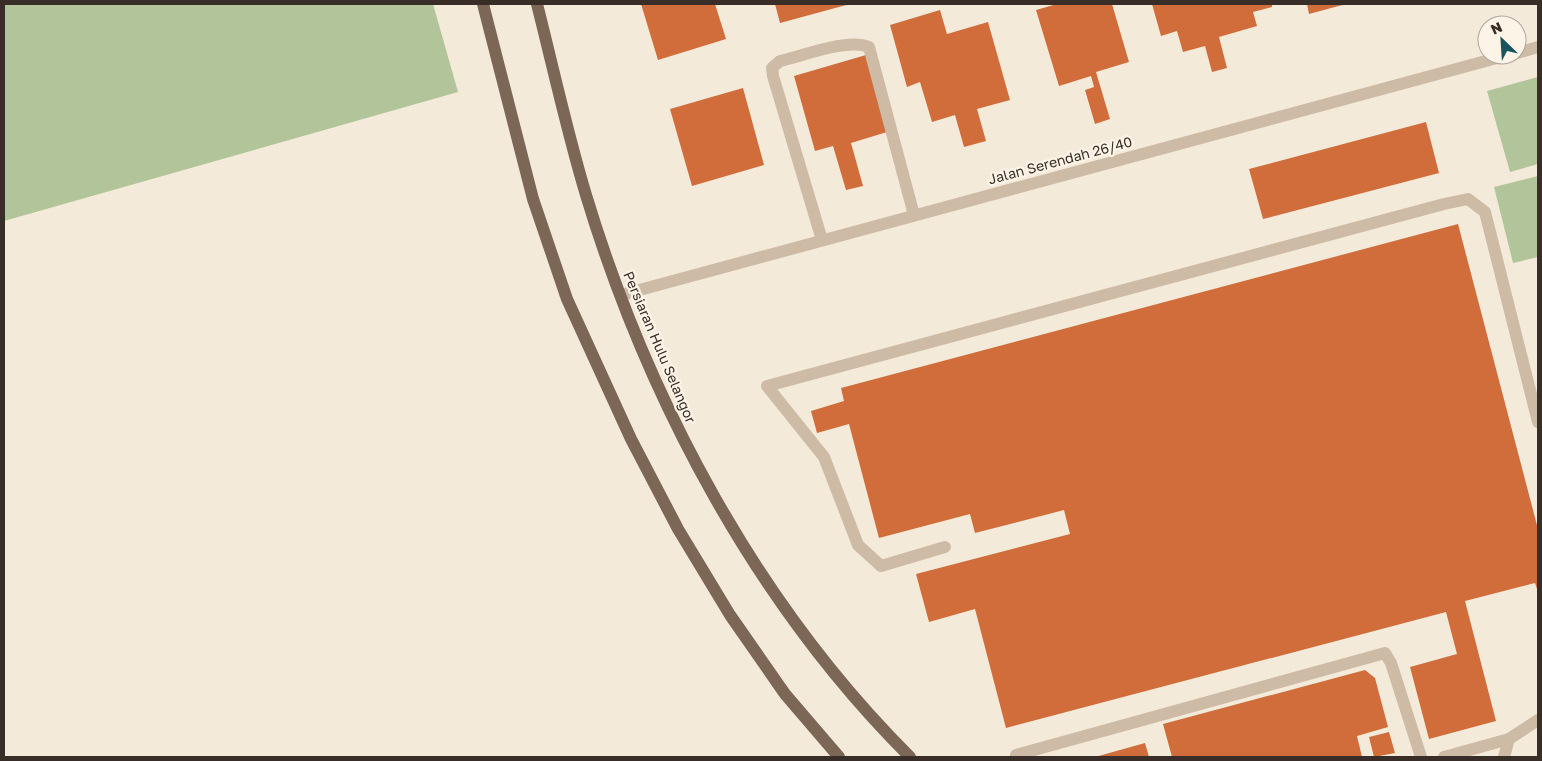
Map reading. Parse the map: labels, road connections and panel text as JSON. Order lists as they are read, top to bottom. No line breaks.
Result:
{"streets":{"main road":["Persiaran Hulu Selangor"],"street":["Jalan Serendah 26/40"]},"crossings":[["Jalan Serendah 26/40","Persiaran Hulu Selangor"]],"north":"top left"}
